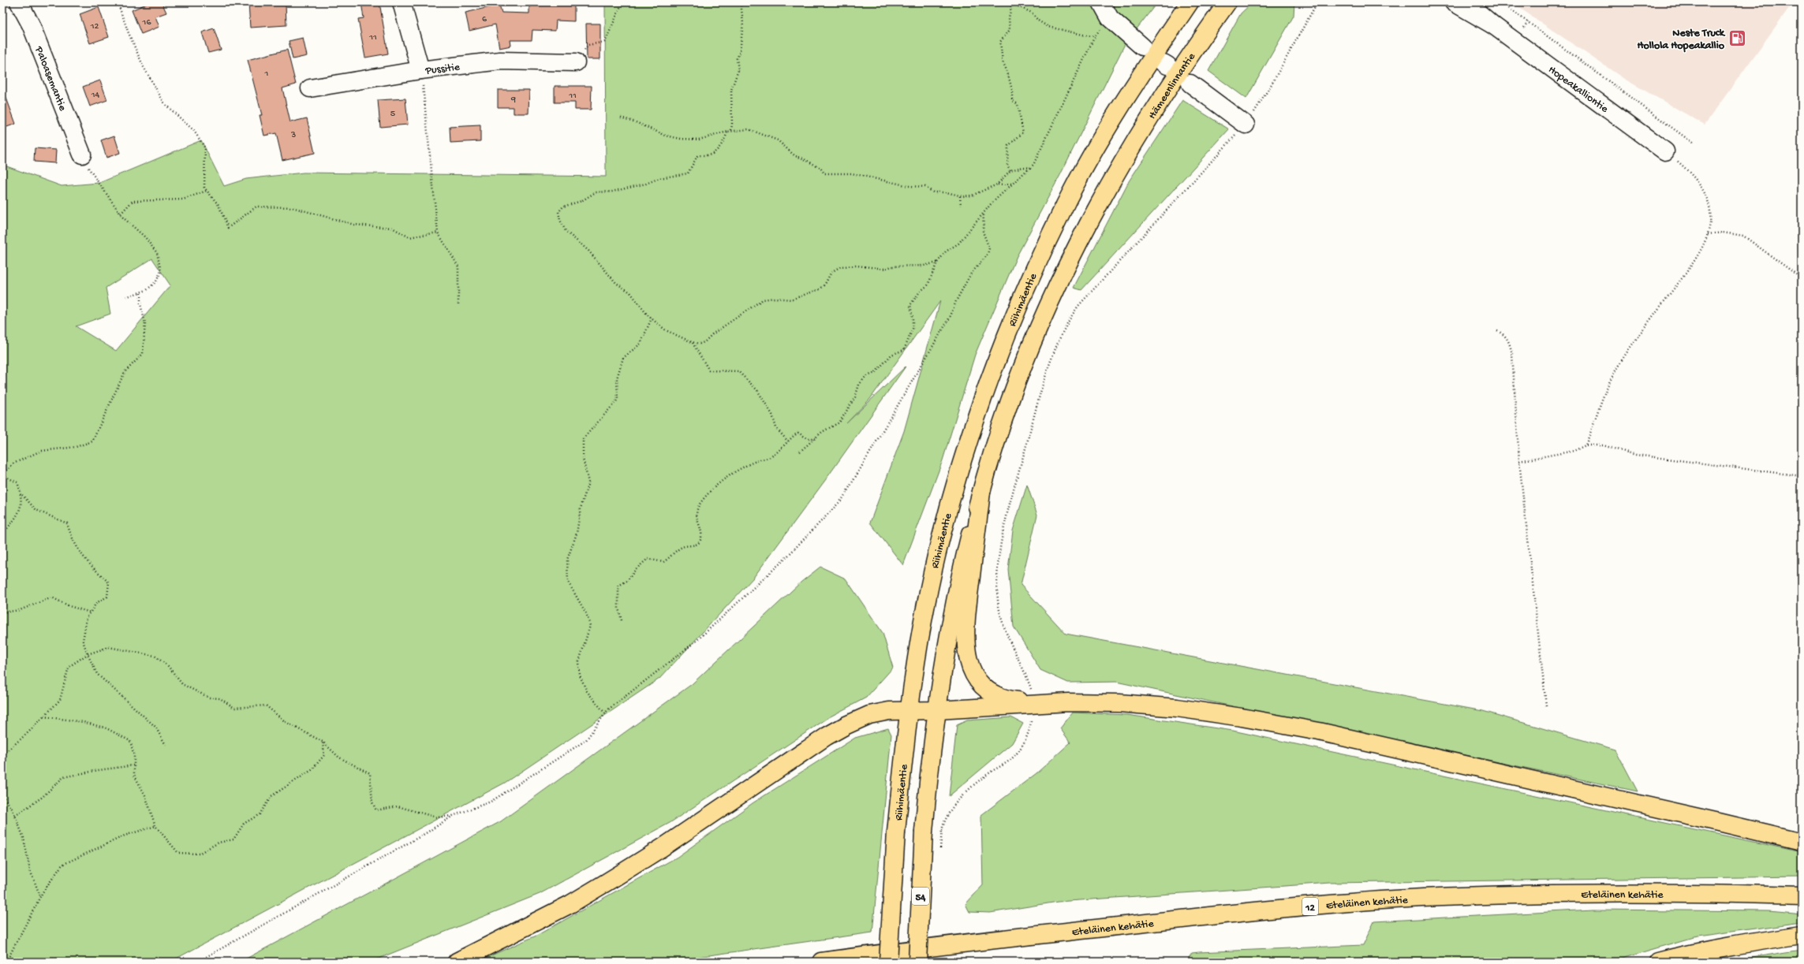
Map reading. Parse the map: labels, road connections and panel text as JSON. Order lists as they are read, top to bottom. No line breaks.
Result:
{"streets":{"main road":["Hämeenlinnantie","Riihimäentie","Eteläinen kehätie","54","12"],"street":["Pussitie","Paloasemantie","Hopeakalliontie"]},"places":{"fuel station":["Neste Truck Hollola Hopeakallio"]},"house_numbers":["6","16","12","11","1","14","11","9","5","3"]}
